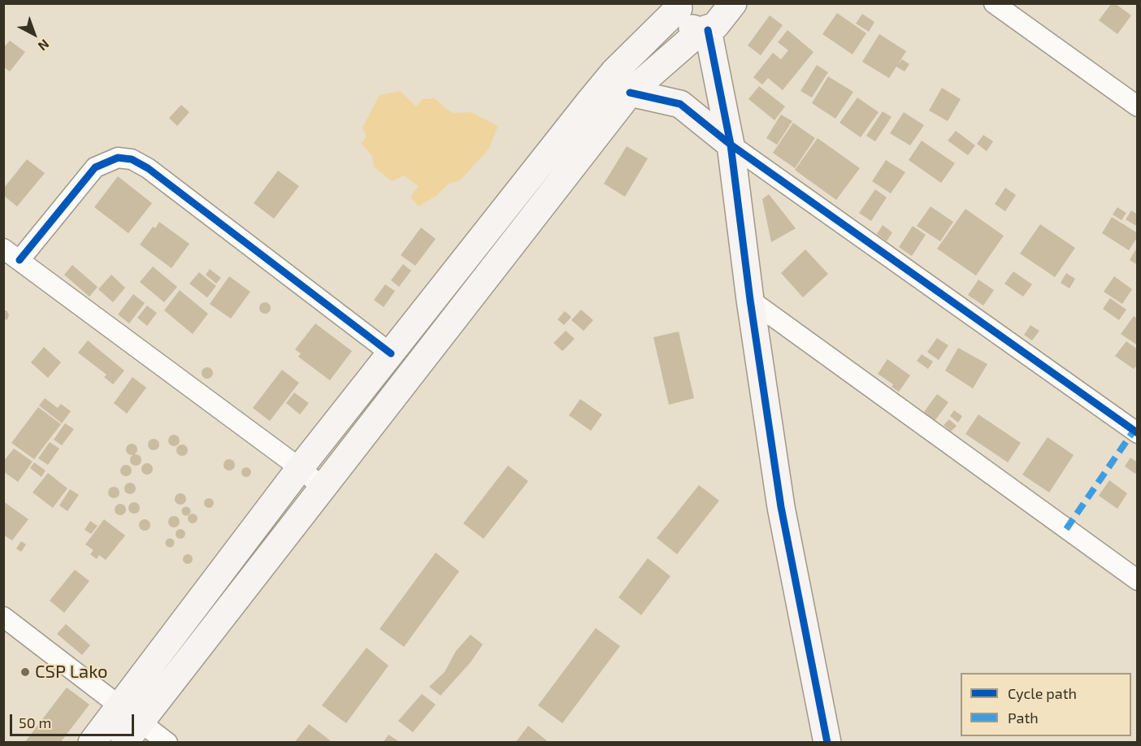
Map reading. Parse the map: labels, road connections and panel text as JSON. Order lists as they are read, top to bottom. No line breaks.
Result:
{"places":["CSP Lako"],"legend":["Cycle path","Path"],"scale_bar":"50 m","north":"bottom right"}
